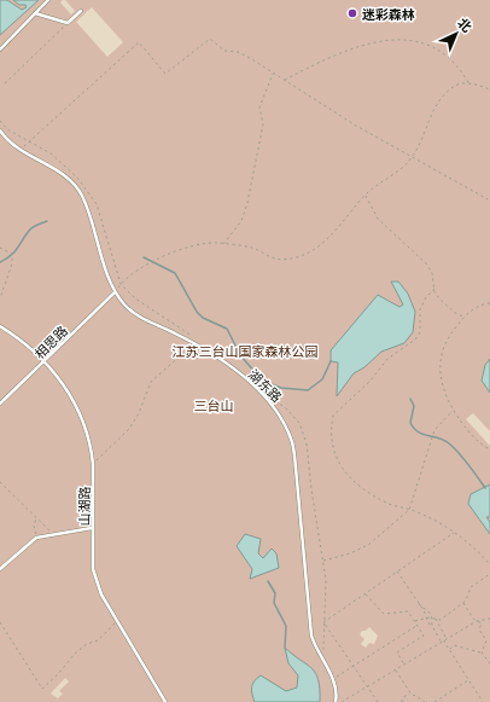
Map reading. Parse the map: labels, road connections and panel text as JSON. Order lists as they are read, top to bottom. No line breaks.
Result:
{"streets":{"lane":["相思路","湖东路","山湖路"]},"crossings":[["相思路","湖东路"],["相思路","山湖路"]],"parks":["江苏三台山国家森林公园","三台山"],"places":["迷彩森林"],"north":"top right"}
